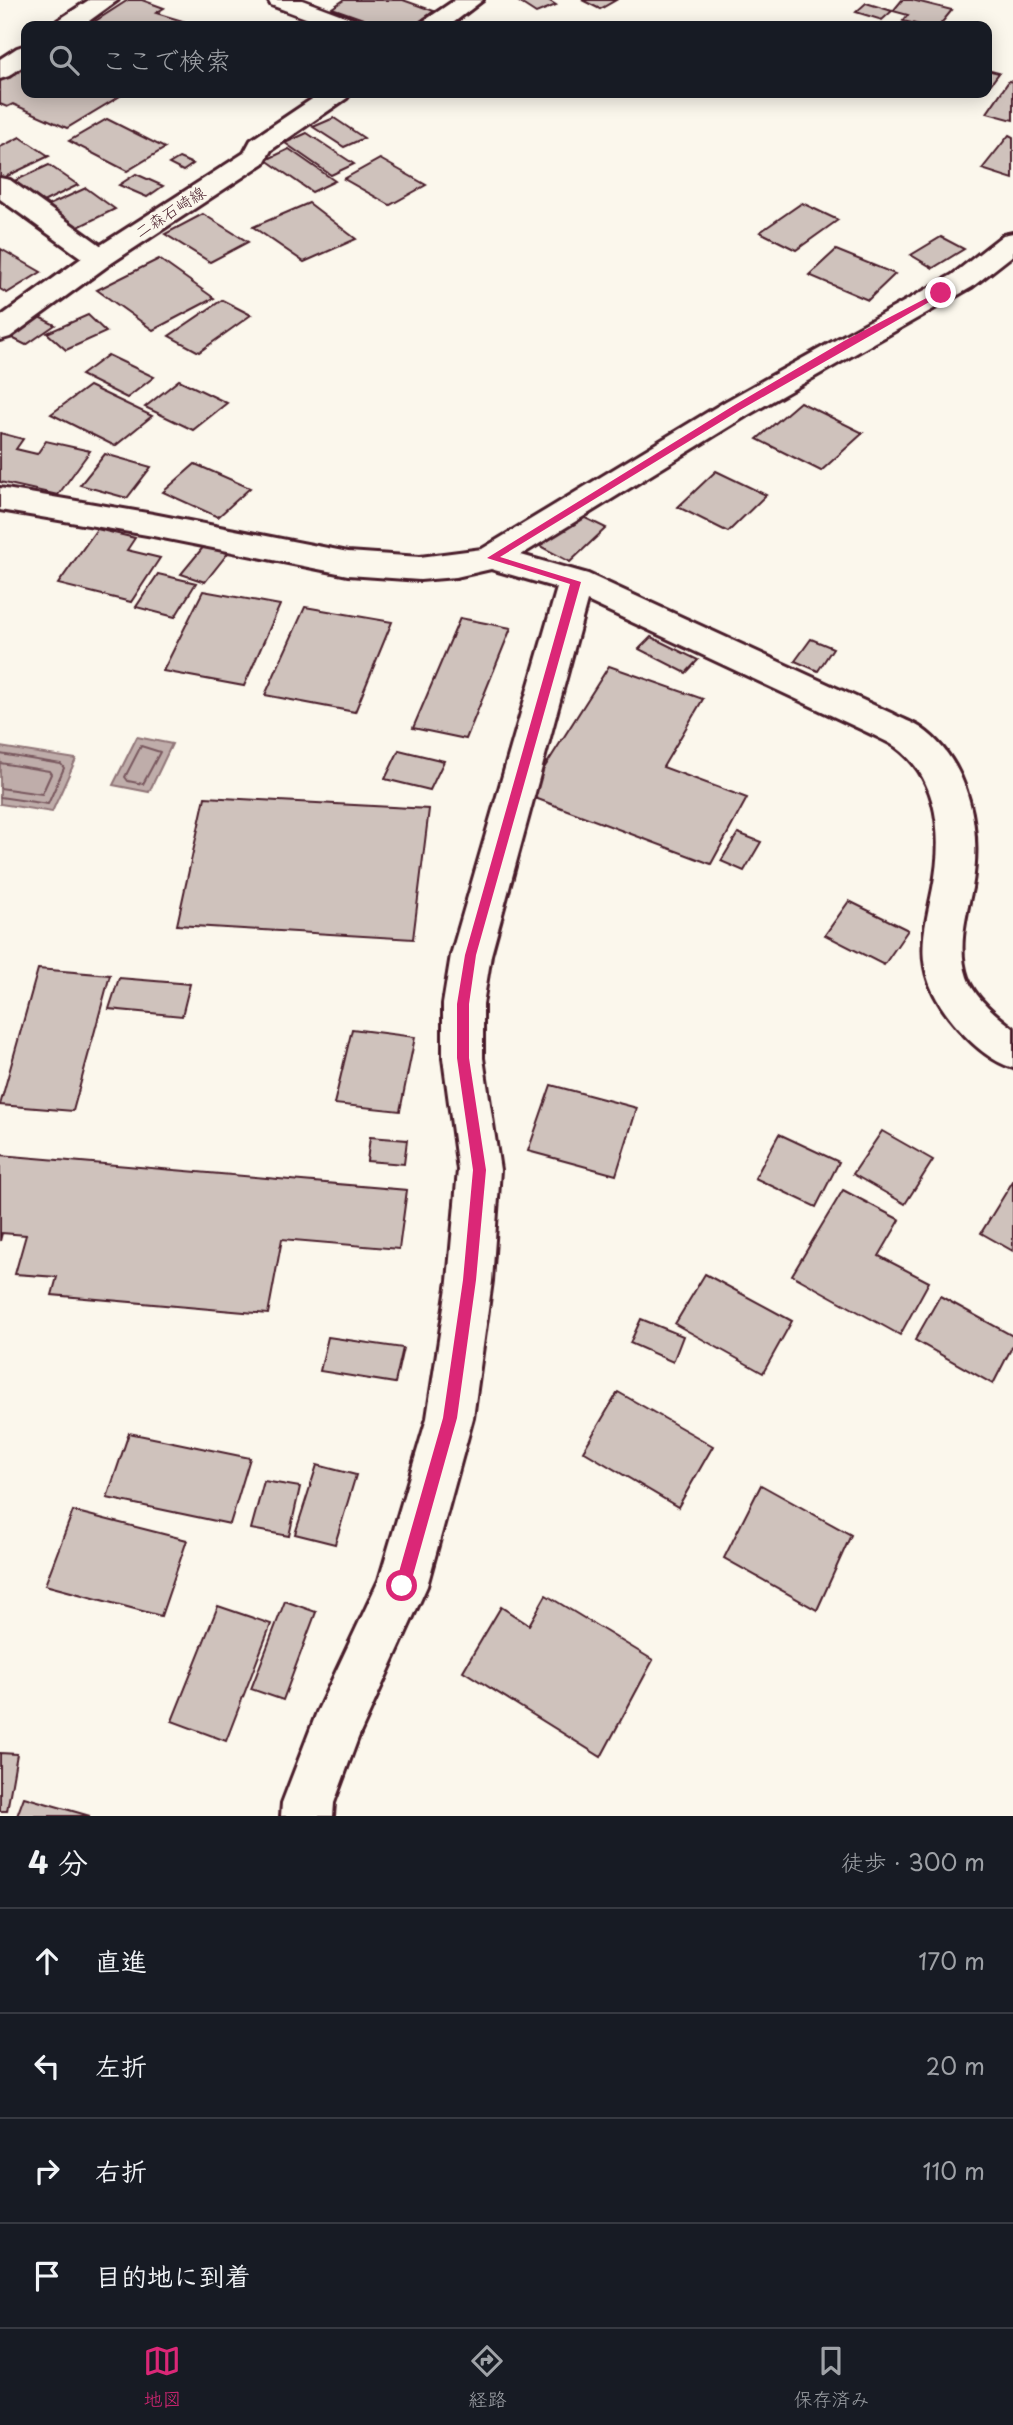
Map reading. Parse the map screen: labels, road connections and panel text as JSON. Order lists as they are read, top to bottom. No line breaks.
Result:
{"streets":{"street":["二森石崎線"]},"page":{"search":"ここで検索","heading":["4 分","徒歩 · 300 m"],"list":[["直進","170 m"],["左折","20 m"],["右折","110 m"],"目的地に到着"],"nav":["地図","経路","保存済み"]}}
